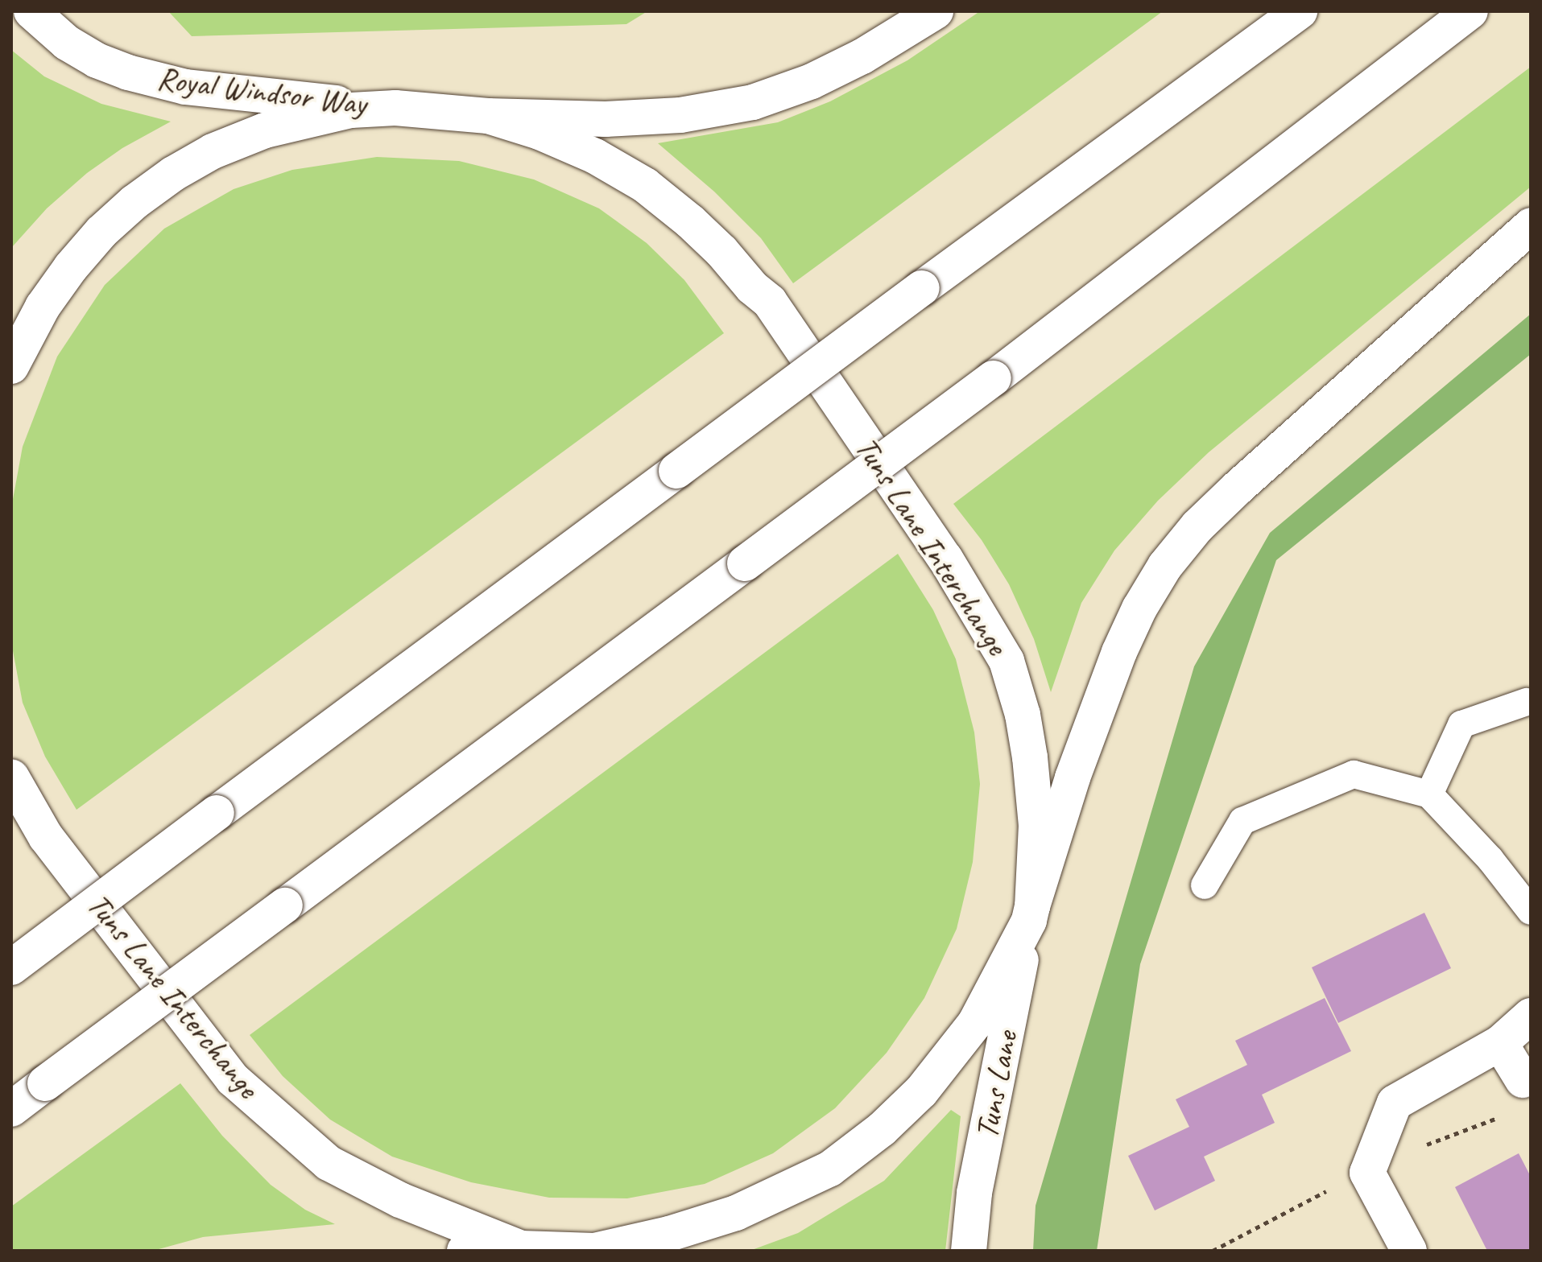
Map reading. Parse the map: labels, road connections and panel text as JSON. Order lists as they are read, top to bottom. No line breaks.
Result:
{"streets":{"main road":["Royal Windsor Way","Tuns Lane Interchange","Tuns Lane"]},"crossings":[["Royal Windsor Way","Tuns Lane Interchange"],["Tuns Lane Interchange","Tuns Lane"]]}
